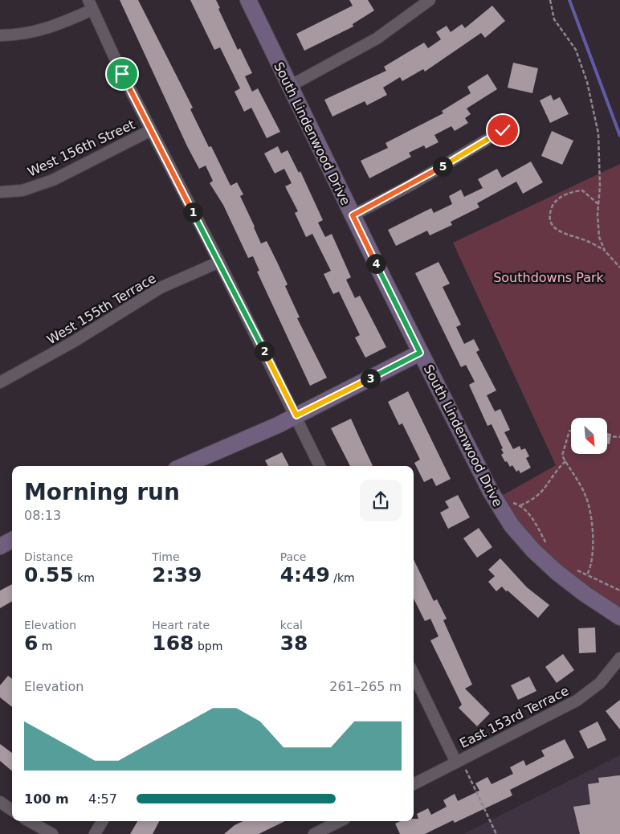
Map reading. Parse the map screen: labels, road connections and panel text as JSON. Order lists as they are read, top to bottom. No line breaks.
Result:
{"streets":{"street":["South Lindenwood Drive","West 156th Street","West 155th Terrace","East 153rd Terrace"]},"parks":["Southdowns Park"],"north":"bottom right","page":{"pins":["5","1","4","2","3"],"heading":["Morning run","08:13"],"stats":[["Distance","0.55 km"],["Time","2:39"],["Pace","4:49 /km"],["Elevation","6 m"],["Heart rate","168 bpm"],["kcal","38"]],"chart":["Elevation","261–265 m"],"list":[{"name":"100 m","note":"4:57"}]}}
